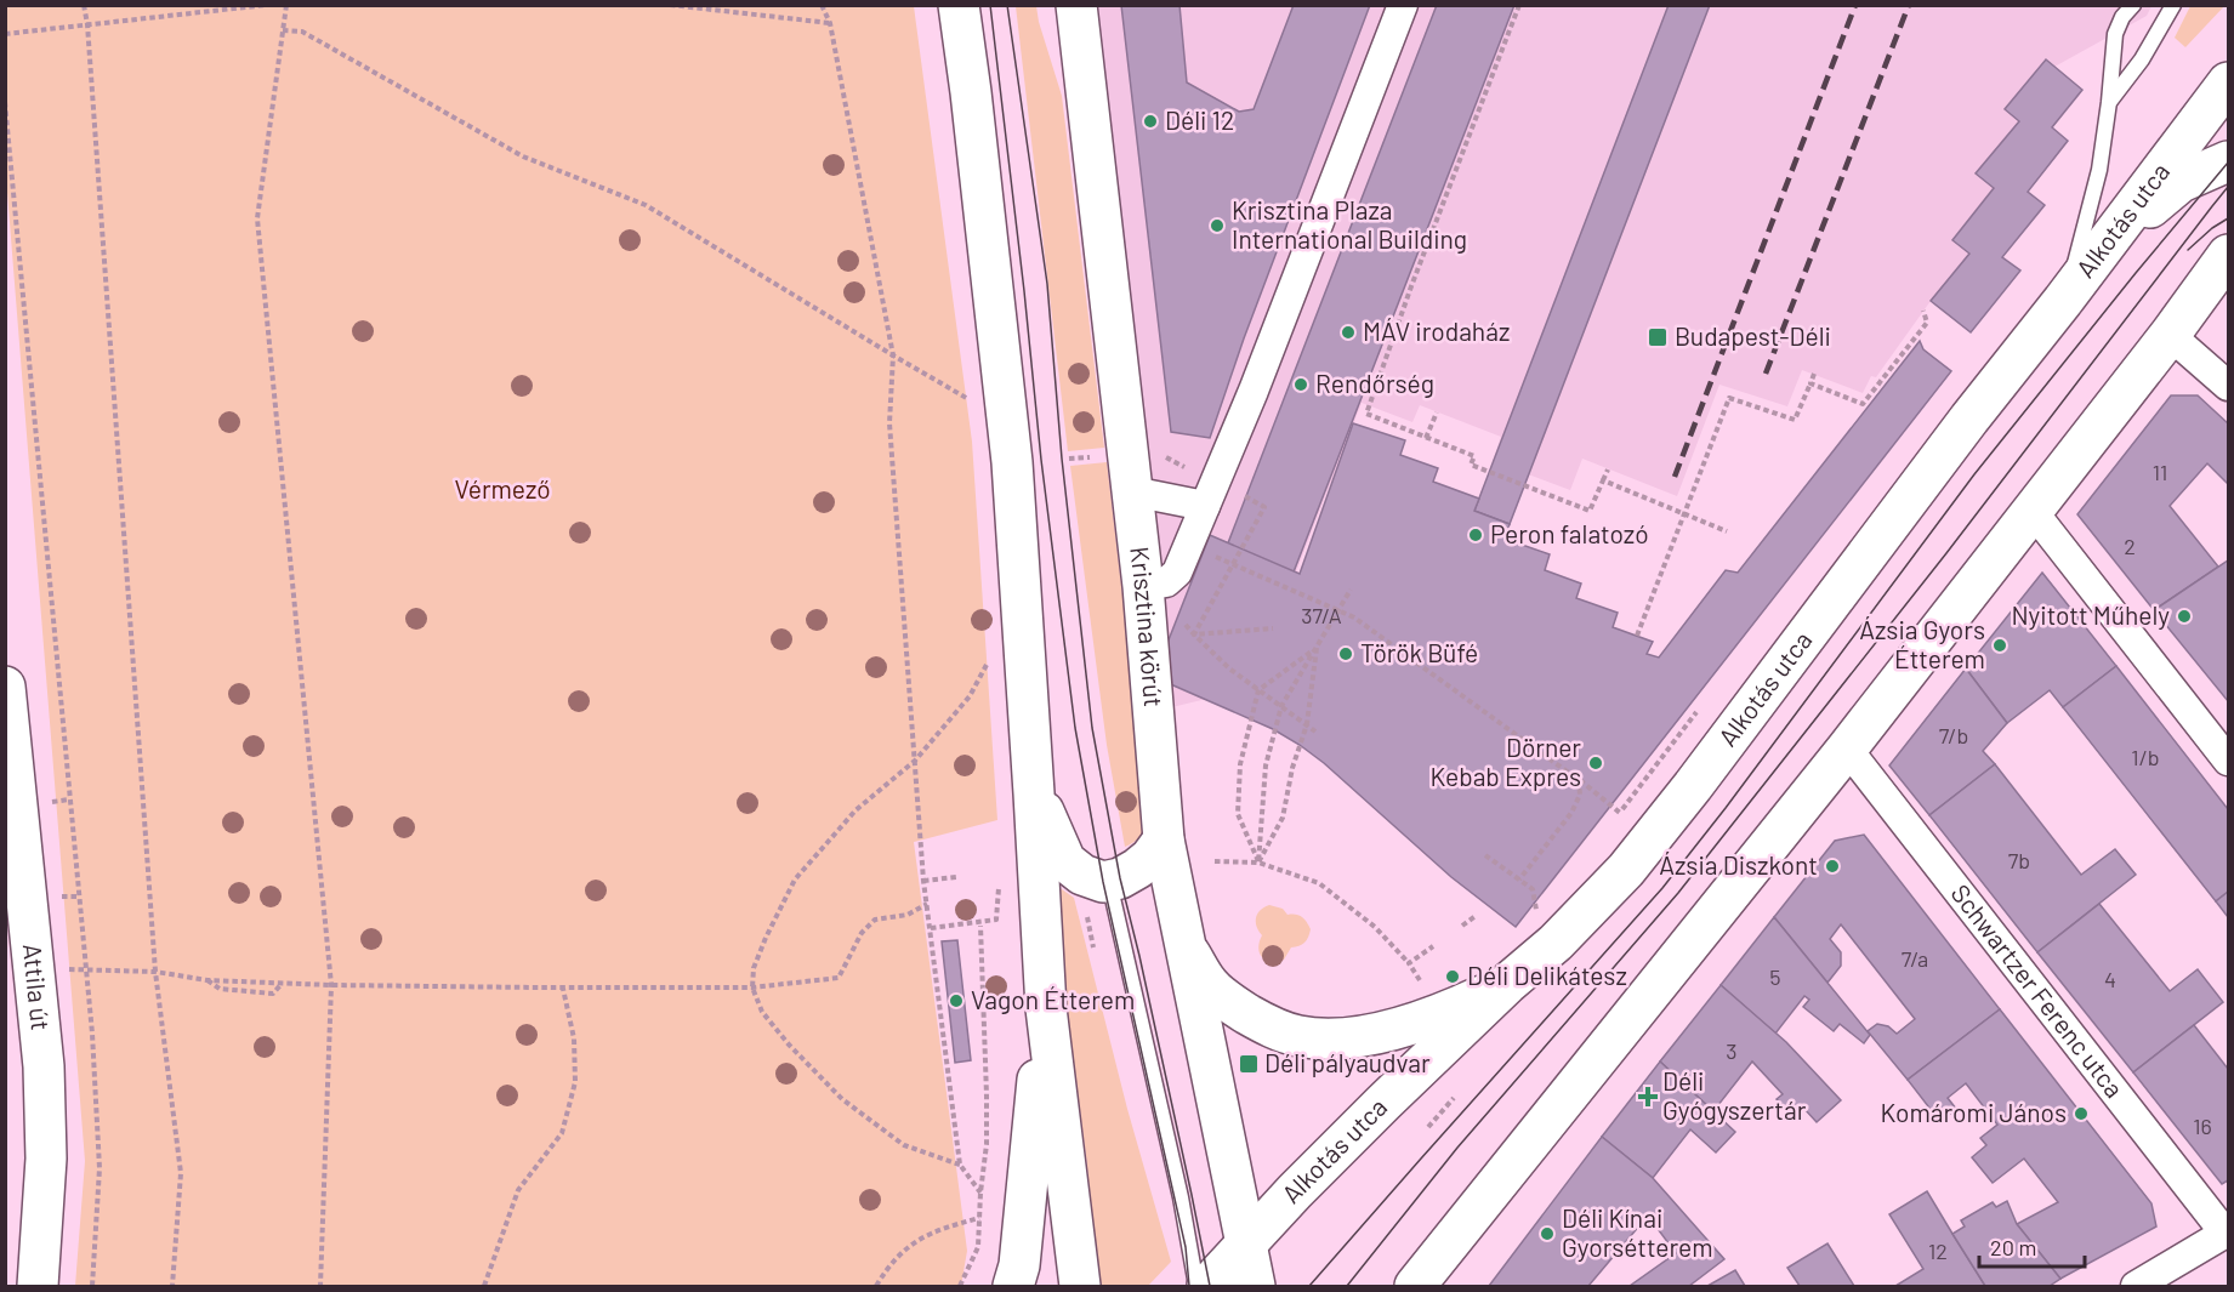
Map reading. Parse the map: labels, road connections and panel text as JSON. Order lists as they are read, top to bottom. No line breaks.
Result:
{"streets":{"street":["Alkotás utca","Krisztina körút","Attila út","Schwartzer Ferenc utca"]},"crossings":[["Alkotás utca","Krisztina körút"]],"parks":["Vérmező"],"places":{"other":["Déli 12","Krisztina Plaza International Building","MÁV irodaház","Rendőrség","Peron falatozó","Nyitott Műhely","Ázsia Gyors Étterem","Török Büfé","Dörner Kebab Expres","Ázsia Diszkont","Déli Delikátesz","Vagon Étterem","Komáromi János","Déli Kínai Gyorsétterem"],"transit":["Budapest-Déli","Déli pályaudvar"],"health":["Déli Gyógyszertár"]},"house_numbers":["11","2","37/A","7/b","1/b","7b","7/a","5","4","3","16","12"],"scale_bar":"20 m"}
